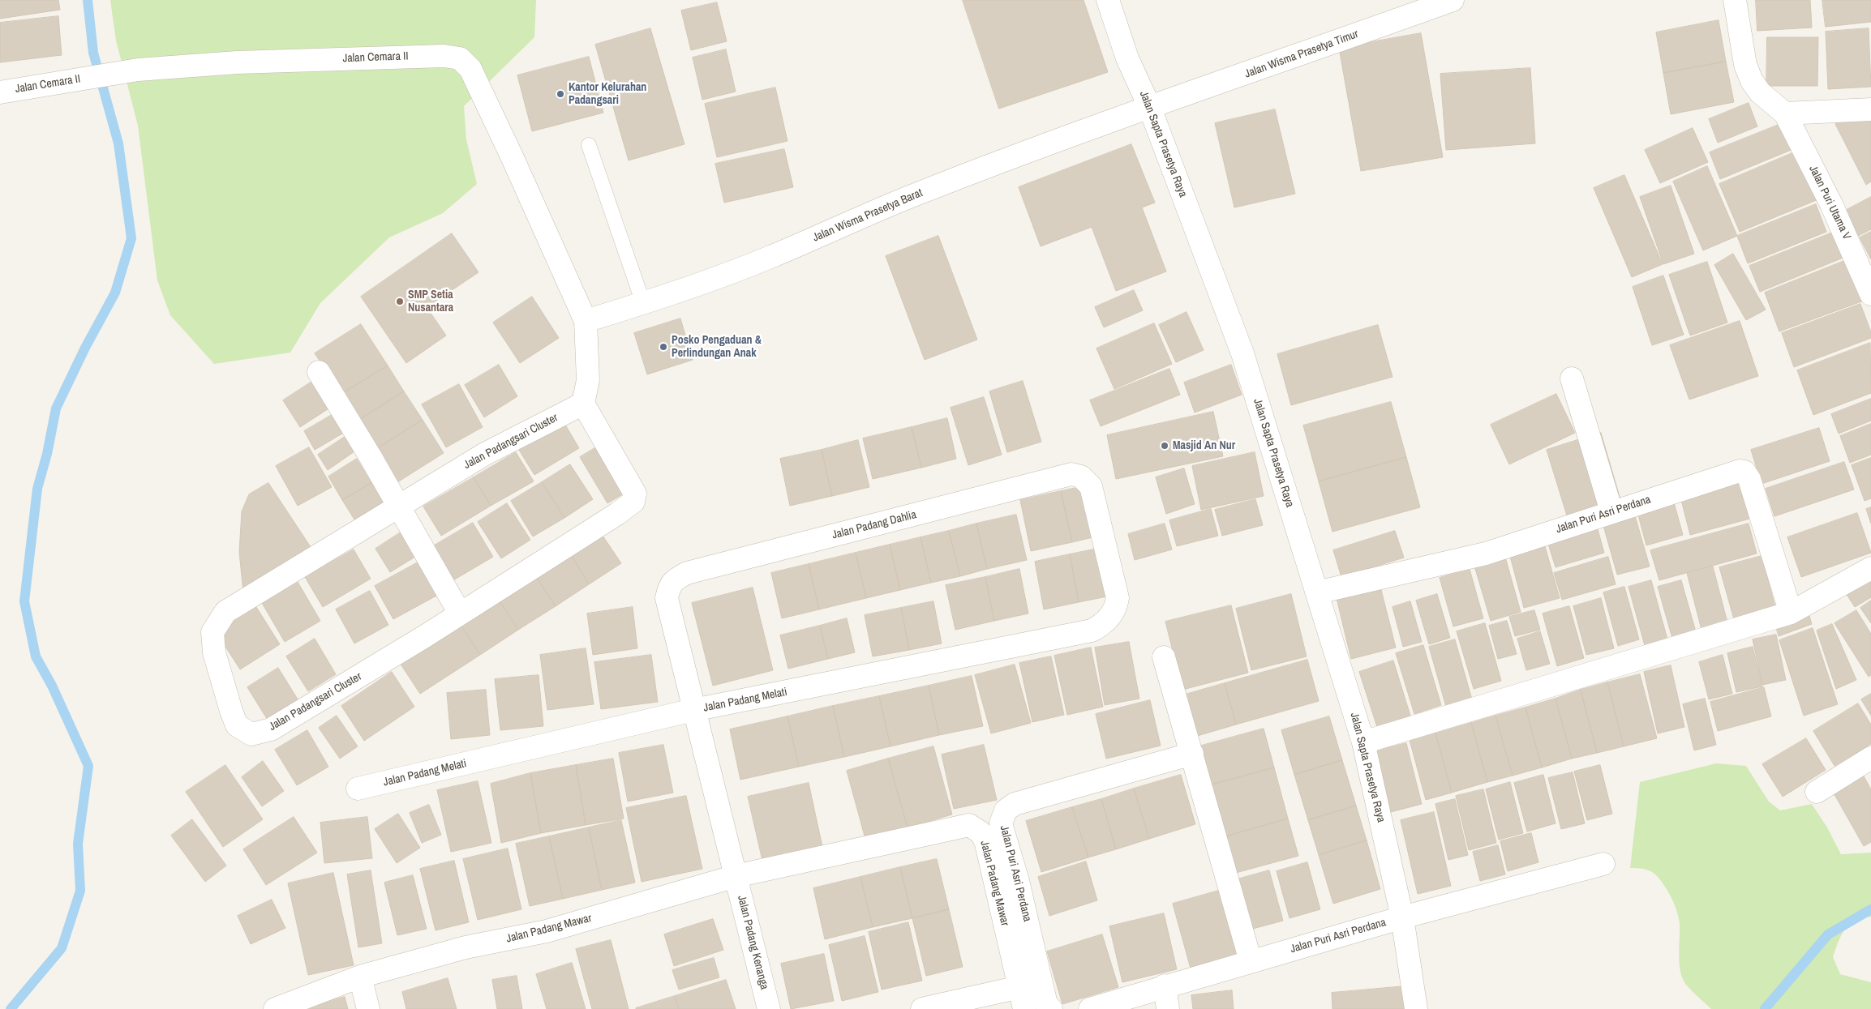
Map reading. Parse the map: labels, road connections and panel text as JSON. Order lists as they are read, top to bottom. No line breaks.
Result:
{"streets":{"street":["Jalan Wisma Prasetya Timur","Jalan Cemara II","Jalan Sapta Prasetya Raya","Jalan Puri Utama V","Jalan Wisma Prasetya Barat","Jalan Padangsari Cluster","Jalan Puri Asri Perdana","Jalan Padang Dahlia","Jalan Padang Melati","Jalan Padang Mawar","Jalan Padang Kenanga"]},"crossings":[["Jalan Wisma Prasetya Timur","Jalan Sapta Prasetya Raya"],["Jalan Wisma Prasetya Timur","Jalan Wisma Prasetya Barat"],["Jalan Cemara II","Jalan Wisma Prasetya Barat"],["Jalan Sapta Prasetya Raya","Jalan Wisma Prasetya Barat"],["Jalan Sapta Prasetya Raya","Jalan Puri Asri Perdana"],["Jalan Padang Dahlia","Jalan Padang Melati"],["Jalan Padang Mawar","Jalan Padang Kenanga"]],"places":["Kantor Kelurahan Padangsari","SMP Setia Nusantara","Posko Pengaduan & Perlindungan Anak","Masjid An Nur"]}
